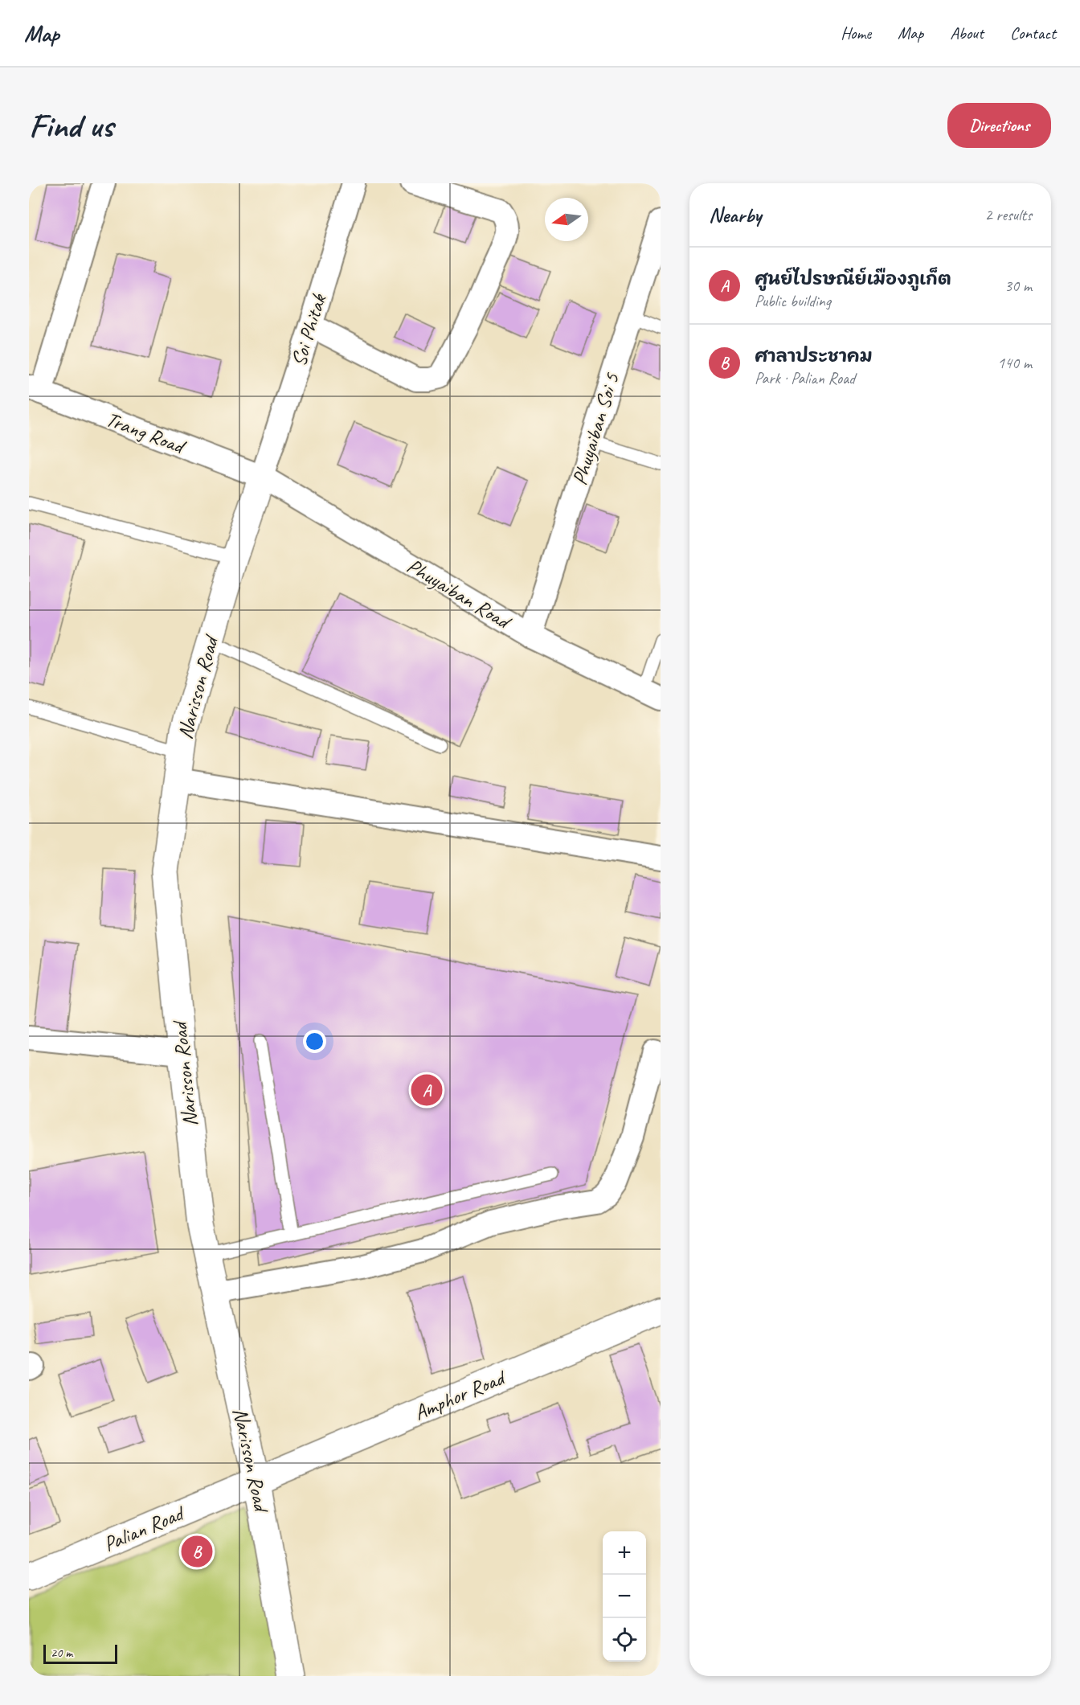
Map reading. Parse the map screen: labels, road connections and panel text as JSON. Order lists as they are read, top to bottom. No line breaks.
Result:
{"streets":{"street":["Soi Phitak","Phuyaiban Soi 5","Trang Road","Phuyaiban Road","Narisson Road","Amphor Road","Palian Road"]},"crossings":[["Soi Phitak","Trang Road"],["Soi Phitak","Phuyaiban Road"],["Soi Phitak","Narisson Road"],["Phuyaiban Soi 5","Phuyaiban Road"],["Trang Road","Phuyaiban Road"],["Trang Road","Narisson Road"],["Phuyaiban Road","Narisson Road"],["Narisson Road","Amphor Road"],["Narisson Road","Palian Road"],["Amphor Road","Palian Road"]],"scale_bar":"20 m","north":"left","page":{"header":"Map","nav":["Home","Map","About","Contact"],"buttons":"Directions","title":"Find us","heading":["Nearby","2 results"],"list":[{"mark":"A","name":"ศูนย์ไปรษณีย์เมืองภูเก็ต","note":"Public building","value":"30 m"},{"mark":"B","name":"ศาลาประชาคม","note":"Park · Palian Road","value":"140 m"}],"pins":["A","B"],"map_buttons":["+","−"],"scale":"20 m"}}
